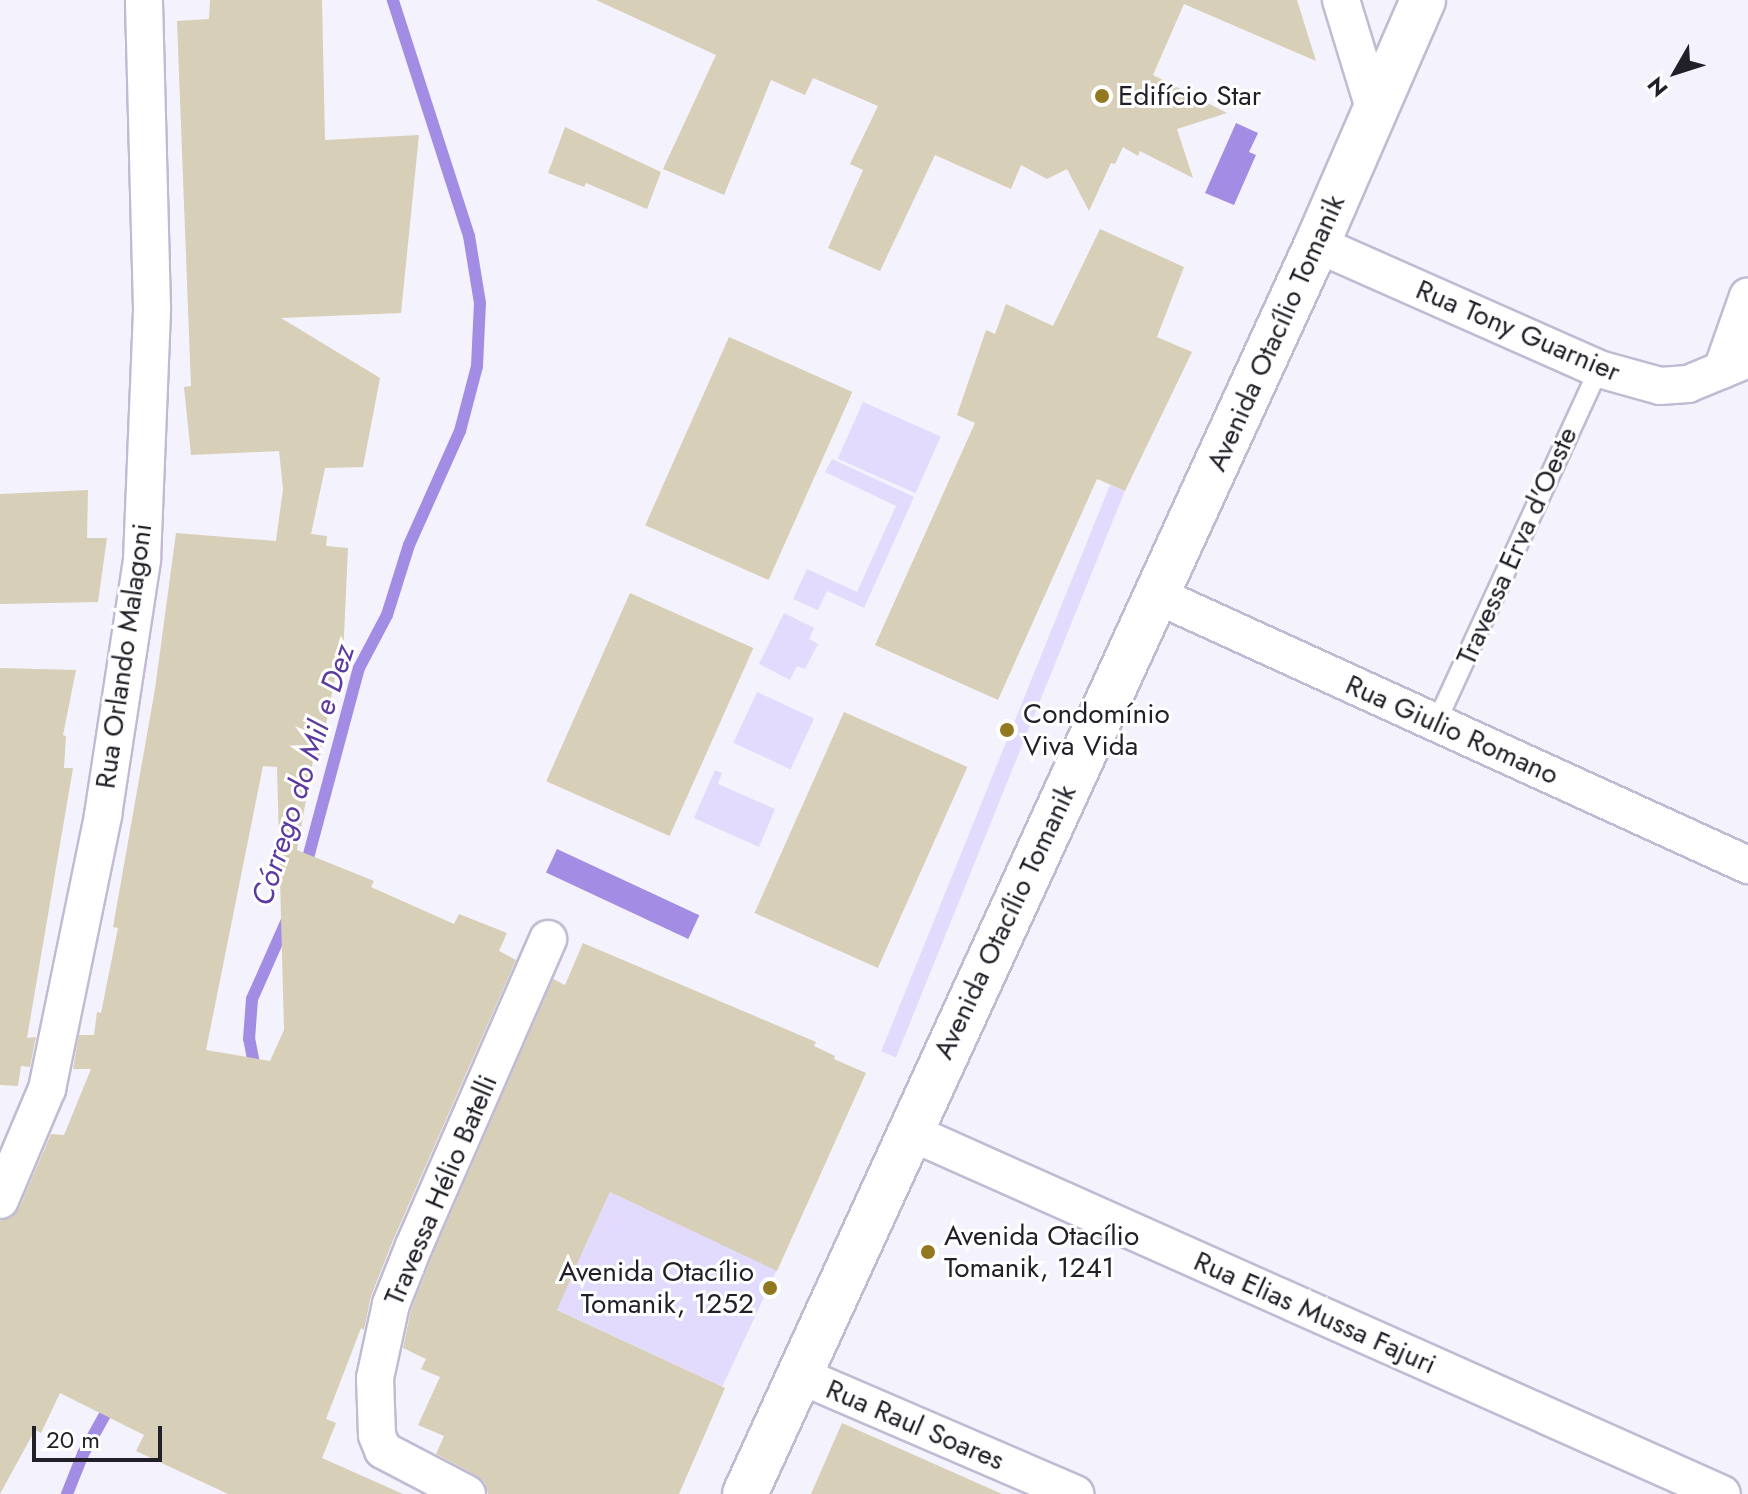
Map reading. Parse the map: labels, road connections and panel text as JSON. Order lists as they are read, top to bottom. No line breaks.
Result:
{"streets":{"street":["Rua Tony Guarnier","Avenida Otacílio Tomanik","Rua Orlando Malagoni","Rua Giulio Romano","Travessa Hélio Batelli","Rua Elias Mussa Fajuri","Rua Raul Soares"],"lane":["Travessa Erva d'Oeste"]},"crossings":[["Rua Tony Guarnier","Avenida Otacílio Tomanik"],["Rua Tony Guarnier","Travessa Erva d'Oeste"],["Avenida Otacílio Tomanik","Rua Giulio Romano"],["Avenida Otacílio Tomanik","Rua Elias Mussa Fajuri"],["Avenida Otacílio Tomanik","Rua Raul Soares"],["Travessa Erva d'Oeste","Rua Giulio Romano"]],"water":["Córrego do Mil e Dez"],"places":["Edifício Star","Condomínio Viva Vida","Avenida Otacílio Tomanik, 1241","Avenida Otacílio Tomanik, 1252"],"scale_bar":"20 m","north":"bottom left"}
